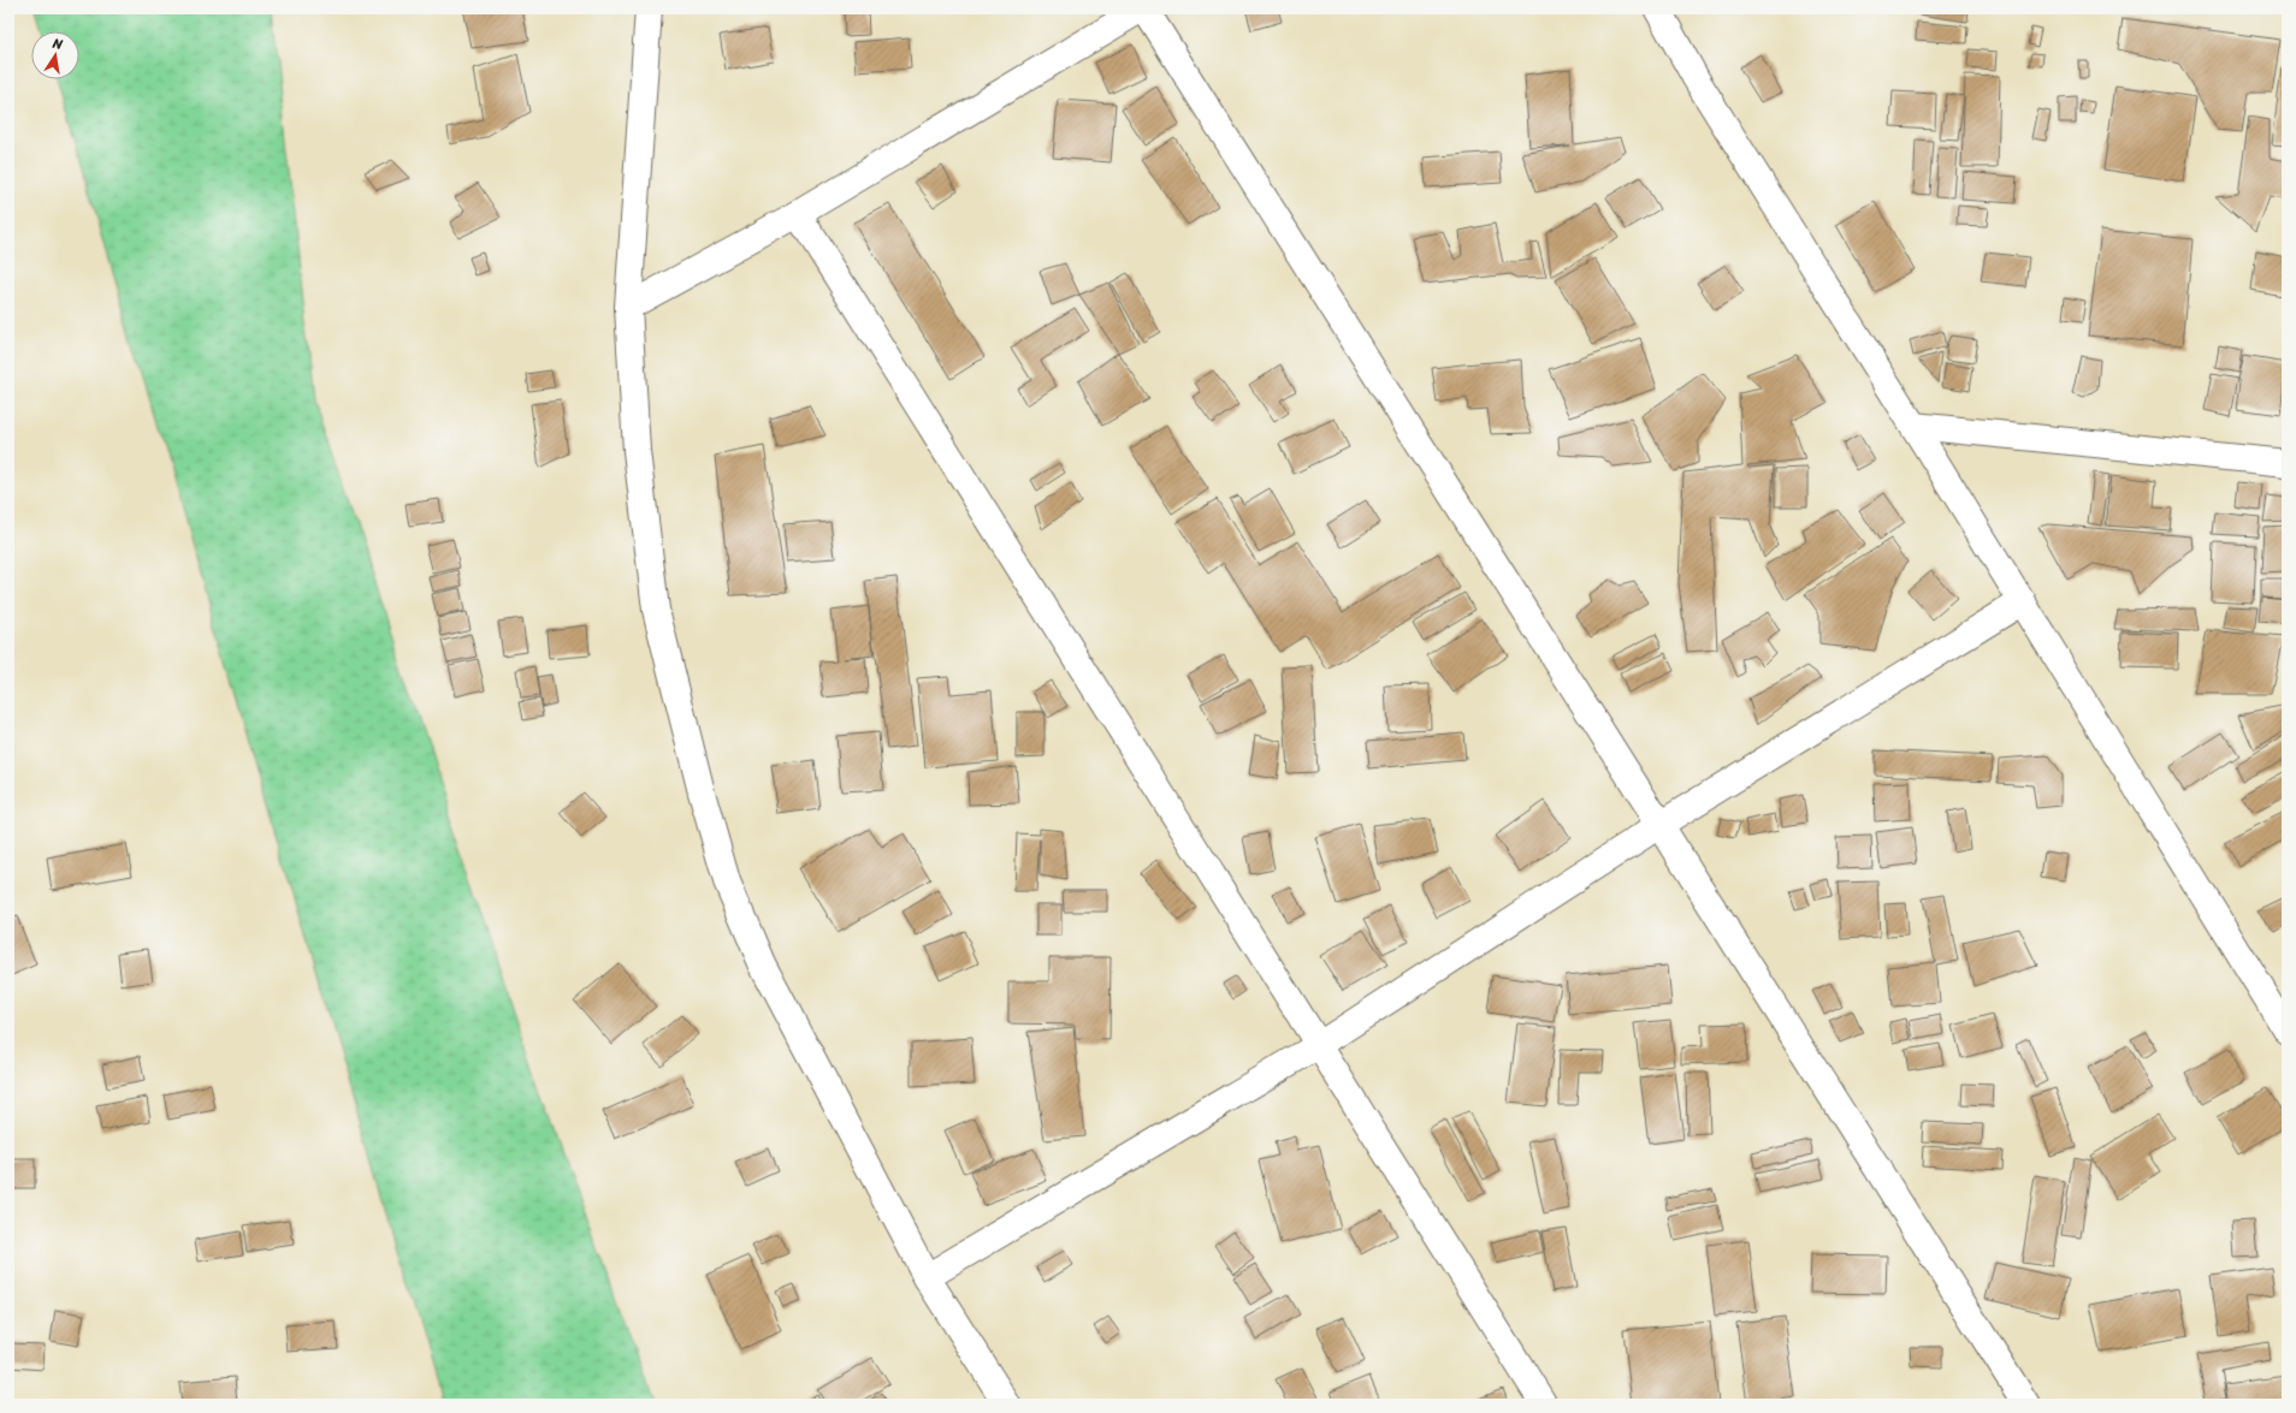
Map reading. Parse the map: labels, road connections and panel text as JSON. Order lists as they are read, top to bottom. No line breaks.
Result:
{"north":"top"}
